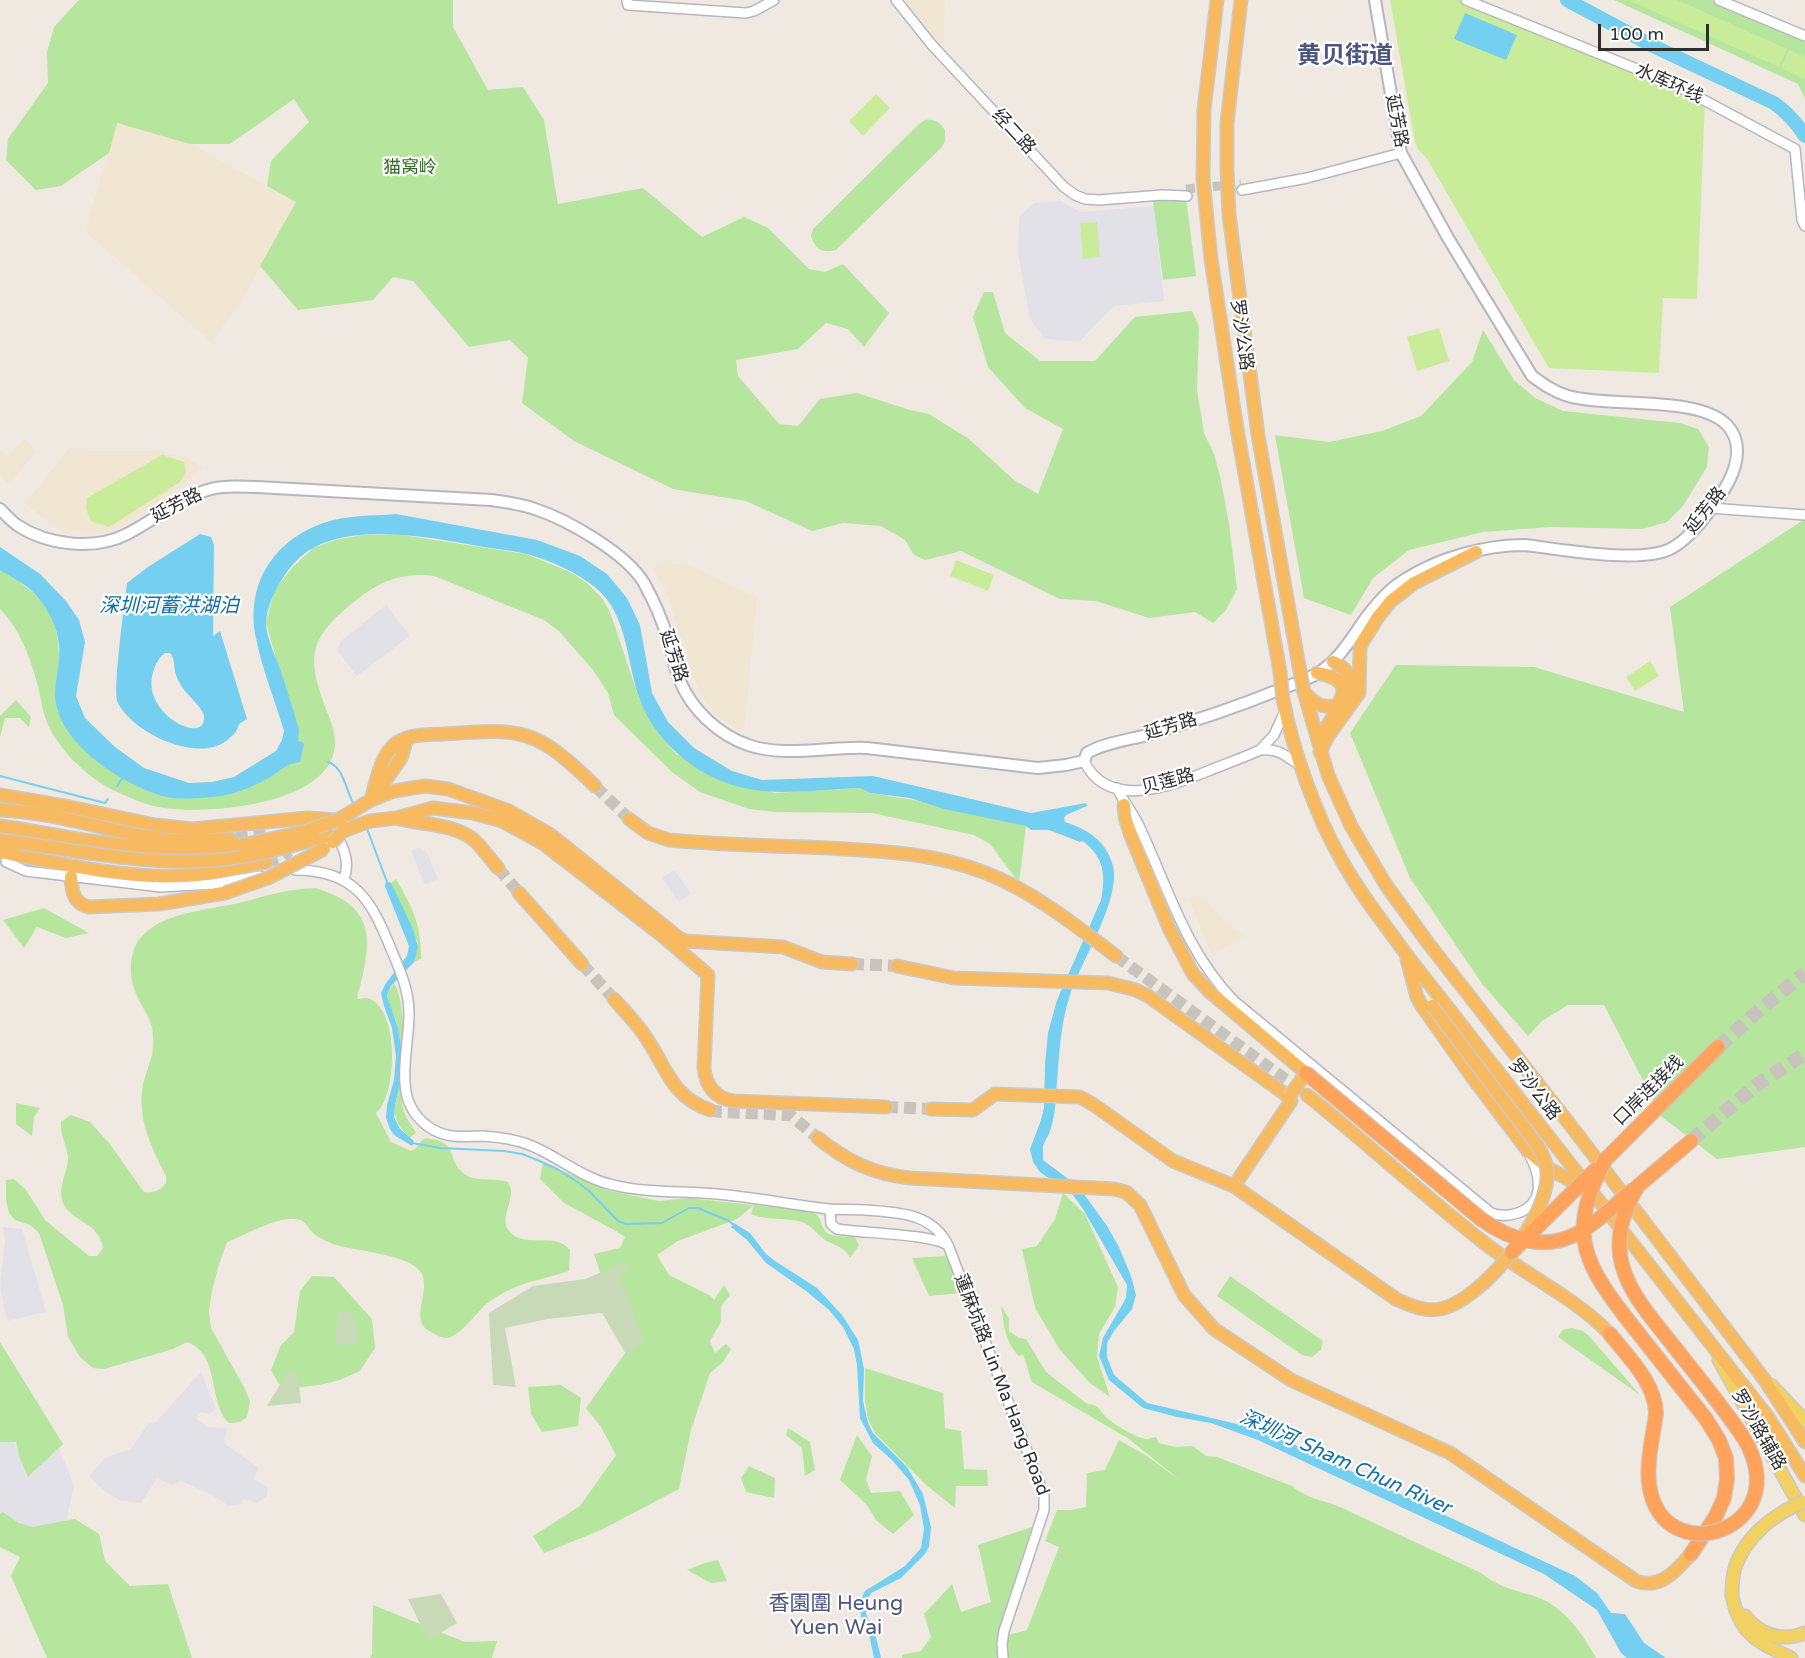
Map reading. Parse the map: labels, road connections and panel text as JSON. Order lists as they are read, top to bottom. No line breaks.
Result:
{"streets":{"highway":["罗沙公路","口岸连接线"],"main road":["延芳路","罗沙路辅路"],"street":["水库环线","经二路","贝莲路","蓮麻坑路 Lin Ma Hang Road"]},"crossings":[["延芳路","贝莲路"],["罗沙公路","罗沙路辅路"]],"districts":["黄贝街道","香園圍 Heung Yuen Wai"],"water":["深圳河蓄洪湖泊","深圳河 Sham Chun River"],"parks":["猫窝岭"],"scale_bar":"100 m"}
